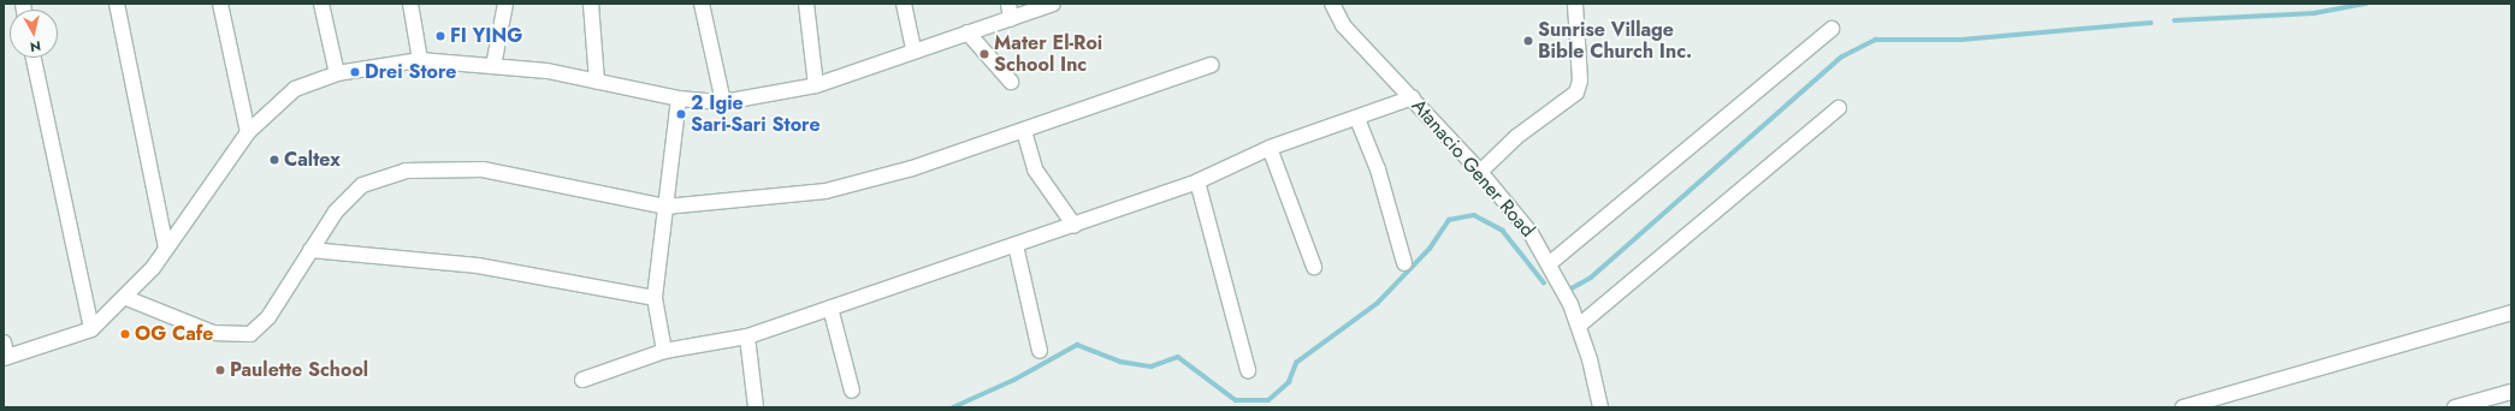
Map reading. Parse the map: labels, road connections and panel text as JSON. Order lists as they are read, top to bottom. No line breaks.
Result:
{"streets":{"street":["Atanacio Gener Road"]},"places":["FI YING","Sunrise Village Bible Church Inc.","Mater El-Roi School Inc","Drei Store","2 Igie Sari-Sari Store","Caltex","OG Cafe","Paulette School"],"north":"bottom"}
